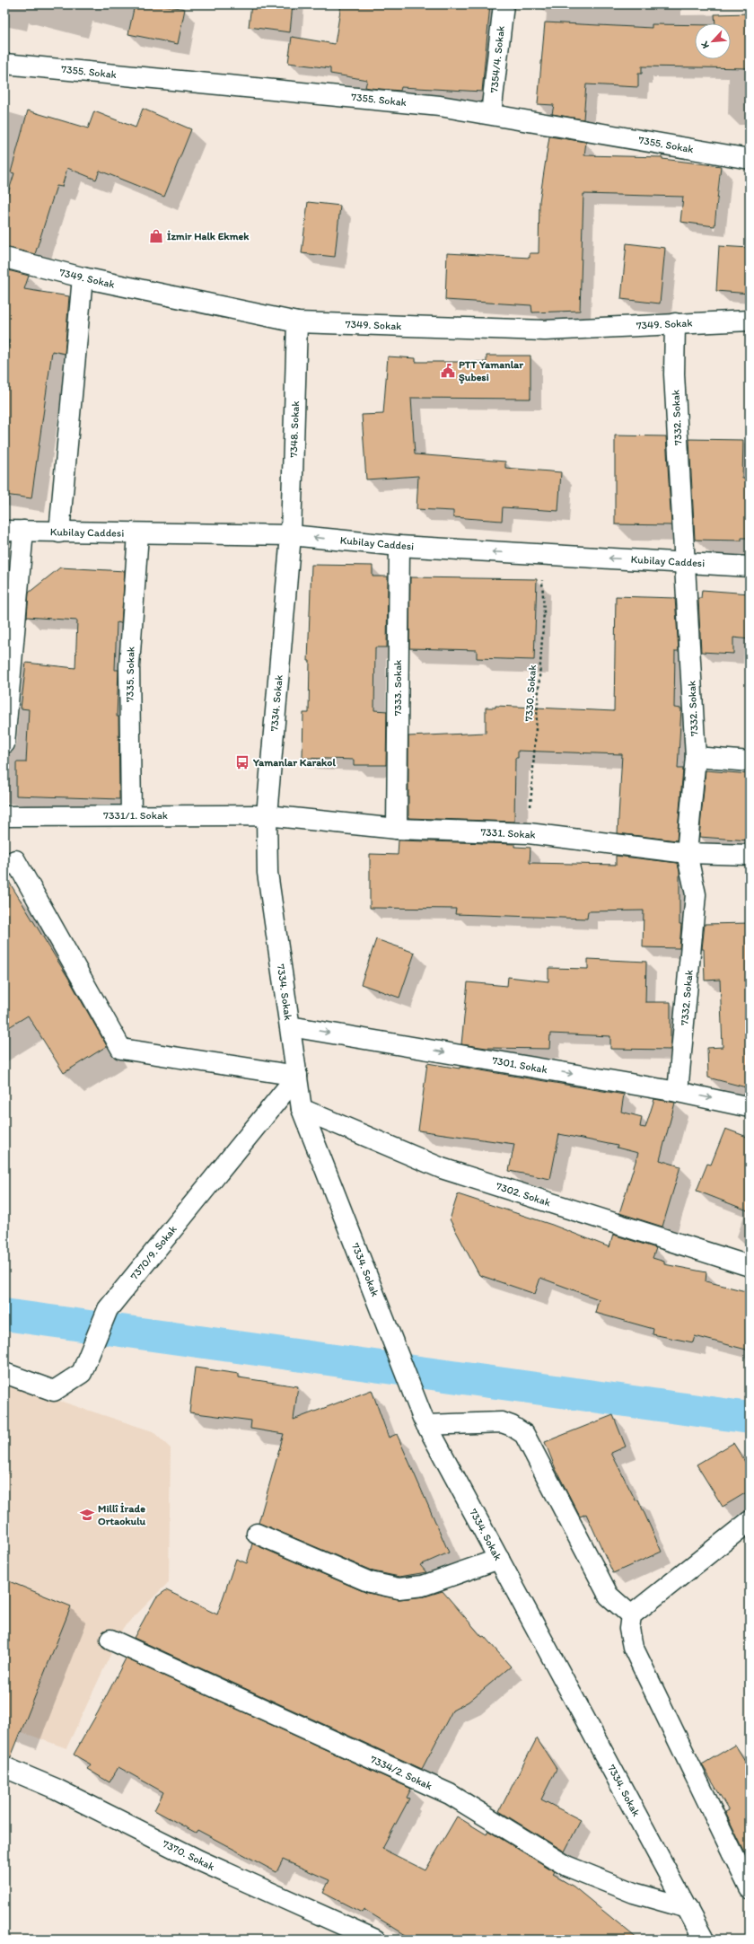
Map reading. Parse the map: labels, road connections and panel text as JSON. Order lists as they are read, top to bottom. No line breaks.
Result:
{"streets":{"street":["7354/4. Sokak","7355. Sokak","7349. Sokak","7332. Sokak","7348. Sokak","Kubilay Caddesi","7335. Sokak","7333. Sokak","7334. Sokak","7331/1. Sokak","7331. Sokak","7301. Sokak","7302. Sokak","7370/9. Sokak","7334/2. Sokak","7370. Sokak"],"path":["7330. Sokak"]},"crossings":[["7354/4. Sokak","7355. Sokak"],["7349. Sokak","7332. Sokak"],["7349. Sokak","7348. Sokak"],["7332. Sokak","Kubilay Caddesi"],["7332. Sokak","7331. Sokak"],["7332. Sokak","7301. Sokak"],["7348. Sokak","Kubilay Caddesi"],["7348. Sokak","7334. Sokak"],["Kubilay Caddesi","7335. Sokak"],["Kubilay Caddesi","7333. Sokak"],["Kubilay Caddesi","7330. Sokak"],["Kubilay Caddesi","7334. Sokak"],["7335. Sokak","7331/1. Sokak"],["7333. Sokak","7331. Sokak"],["7330. Sokak","7331. Sokak"],["7334. Sokak","7331/1. Sokak"],["7334. Sokak","7331. Sokak"],["7334. Sokak","7301. Sokak"],["7334. Sokak","7302. Sokak"],["7334. Sokak","7370/9. Sokak"],["7334. Sokak","7334/2. Sokak"],["7331/1. Sokak","7331. Sokak"]],"one_way":["Kubilay Caddesi","7301. Sokak"],"places":{"shop":["İzmir Halk Ekmek"],"public building":["PTT Yamanlar Şubesi"],"bus stop":["Yamanlar Karakol"],"school or university":["Millî İrade Ortaokulu"]},"north":"bottom left"}
